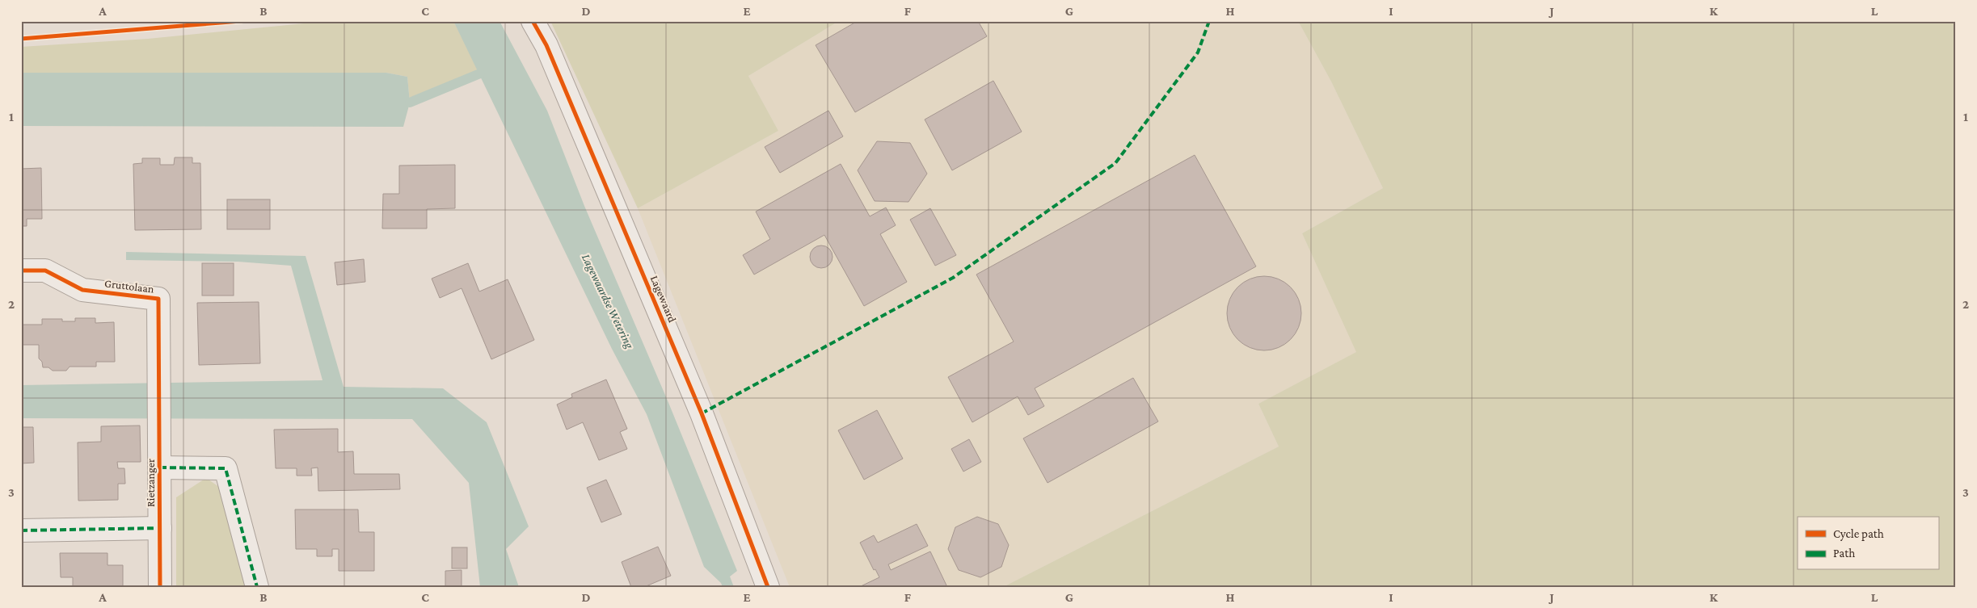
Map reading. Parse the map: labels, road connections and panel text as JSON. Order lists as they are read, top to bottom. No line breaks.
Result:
{"streets":{"street":["Gruttolaan","Lagewaard","Rietzanger"]},"crossings":[["Gruttolaan","Rietzanger"]],"water":["Lagewaardse Wetering"],"legend":["Cycle path","Path"],"grid":{"columns":["A","B","C","D","E","F","G","H","I","J","K","L"],"rows":["1","2","3"]}}
